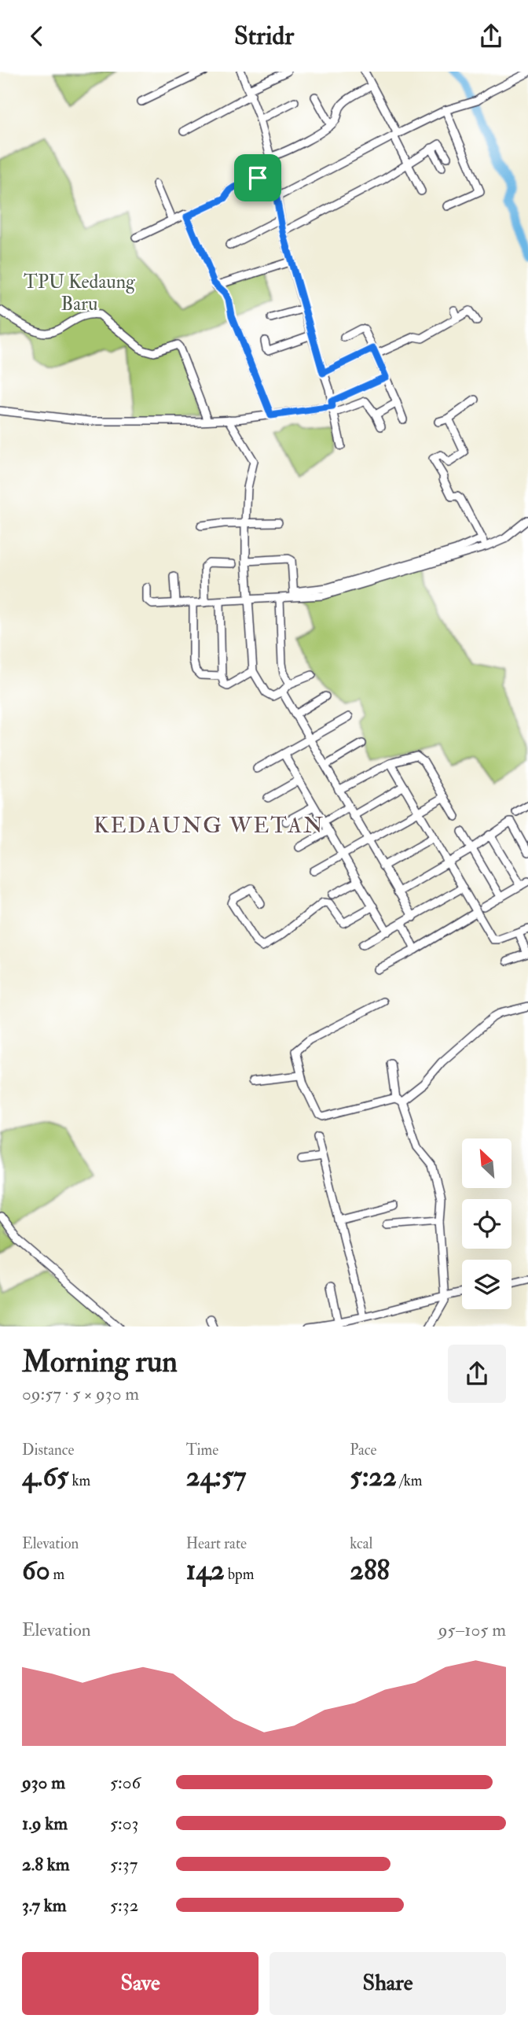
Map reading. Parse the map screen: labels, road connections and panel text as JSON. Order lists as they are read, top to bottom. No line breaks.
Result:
{"districts":["KEDAUNG WETAN"],"parks":["TPU Kedaung Baru"],"north":"top left","page":{"header":"Stridr","heading":["Morning run","09:57 · 5 × 930 m"],"stats":[["Distance","4.65 km"],["Time","24:57"],["Pace","5:22 /km"],["Elevation","60 m"],["Heart rate","142 bpm"],["kcal","288"]],"chart":["Elevation","95–105 m"],"list":[{"name":"930 m","note":"5:06"},{"name":"1.9 km","note":"5:03"},{"name":"2.8 km","note":"5:37"},{"name":"3.7 km","note":"5:32"}],"buttons":["Save","Share"]}}
